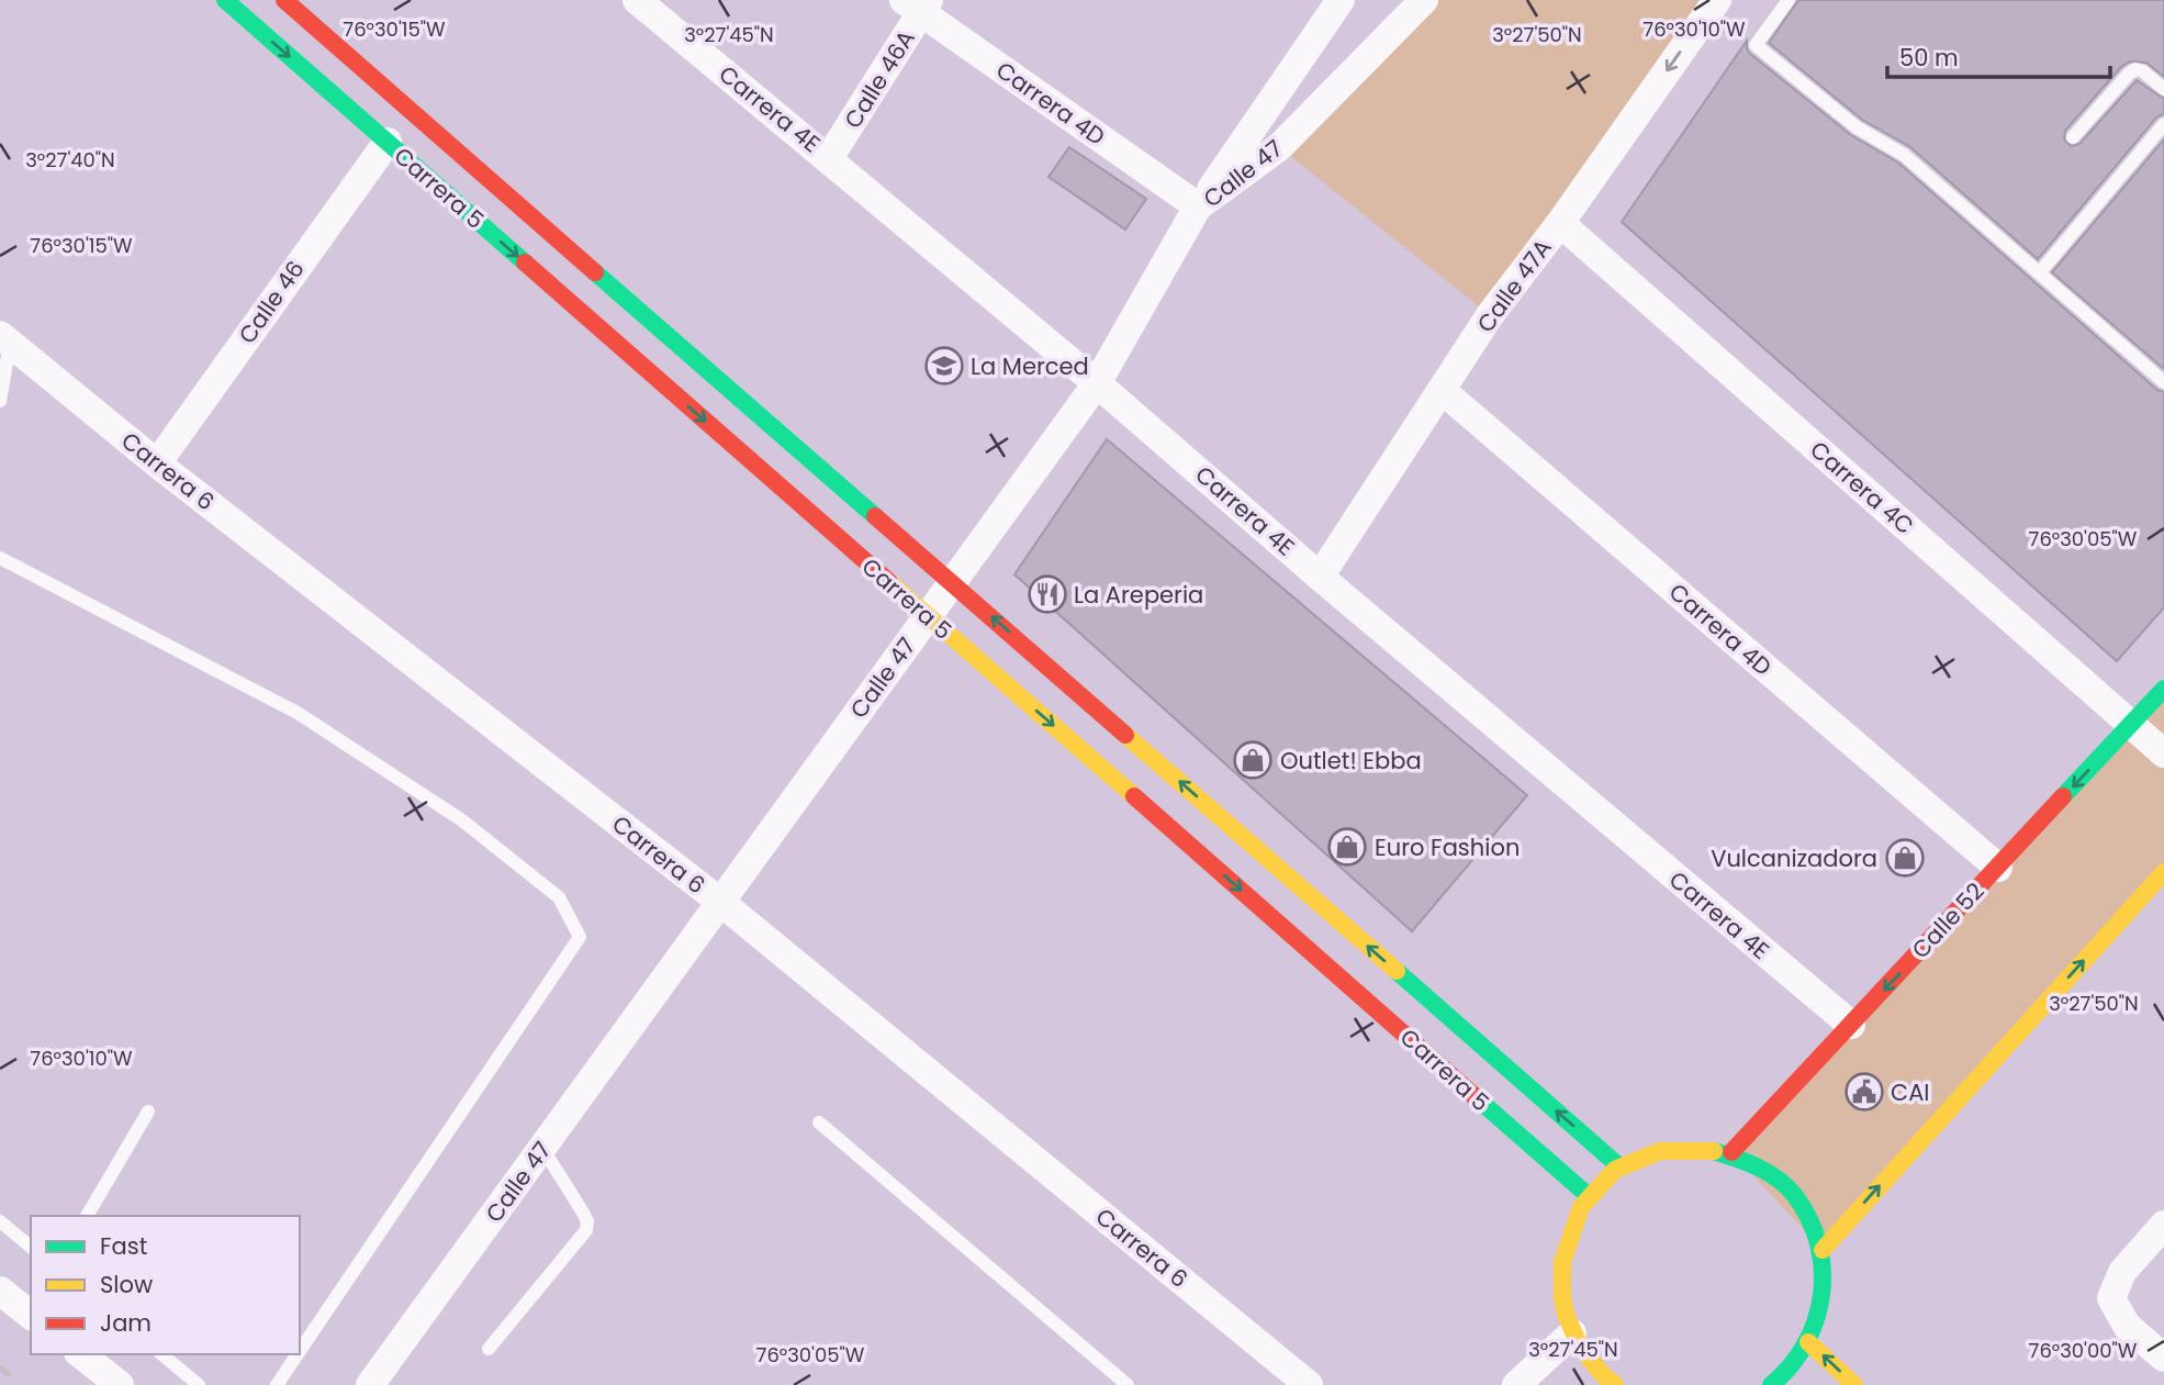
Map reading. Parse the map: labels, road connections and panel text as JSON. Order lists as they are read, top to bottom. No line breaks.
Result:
{"streets":{"main road":["Carrera 5","Calle 52"],"street":["Calle 46A","Carrera 4D","Carrera 4E","Calle 47","Calle 47A","Calle 46","Carrera 6","Carrera 4C"]},"crossings":[["Calle 46A","Carrera 4D"],["Calle 46A","Carrera 4E"],["Carrera 4D","Calle 47"],["Carrera 4D","Calle 47A"],["Carrera 4D","Calle 52"],["Carrera 4E","Calle 47"],["Carrera 4E","Calle 47A"],["Carrera 4E","Calle 52"],["Calle 47","Carrera 5"],["Calle 47","Carrera 6"],["Carrera 5","Calle 46"],["Calle 47A","Carrera 4C"],["Calle 46","Carrera 6"],["Carrera 4C","Calle 52"]],"one_way":["Calle 47A"],"places":{"school or university":["La Merced"],"restaurant":["La Areperia"],"shop":["Outlet! Ebba","Euro Fashion","Vulcanizadora"],"public building":["CAI"]},"legend":["Fast","Slow","Jam"],"scale_bar":"50 m","coordinates":["76°30'15\"W","76°30'10\"W","3°27'45\"N","3°27'50\"N","3°27'40\"N","76°30'05\"W","76°30'00\"W"]}
